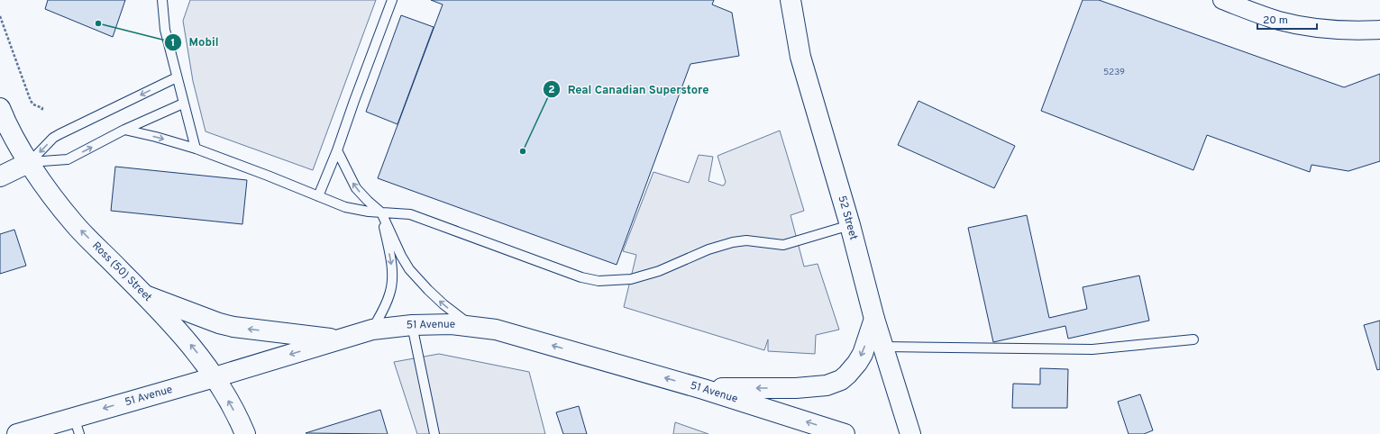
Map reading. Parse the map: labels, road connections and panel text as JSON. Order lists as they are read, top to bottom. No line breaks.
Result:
{"streets":{"main road":["52 Street","Ross (50) Street","51 Avenue"]},"crossings":[["Ross (50) Street","51 Avenue"]],"one_way":["Ross (50) Street","51 Avenue"],"places":["Mobil","Real Canadian Superstore"],"house_numbers":["5239"],"scale_bar":"20 m"}
